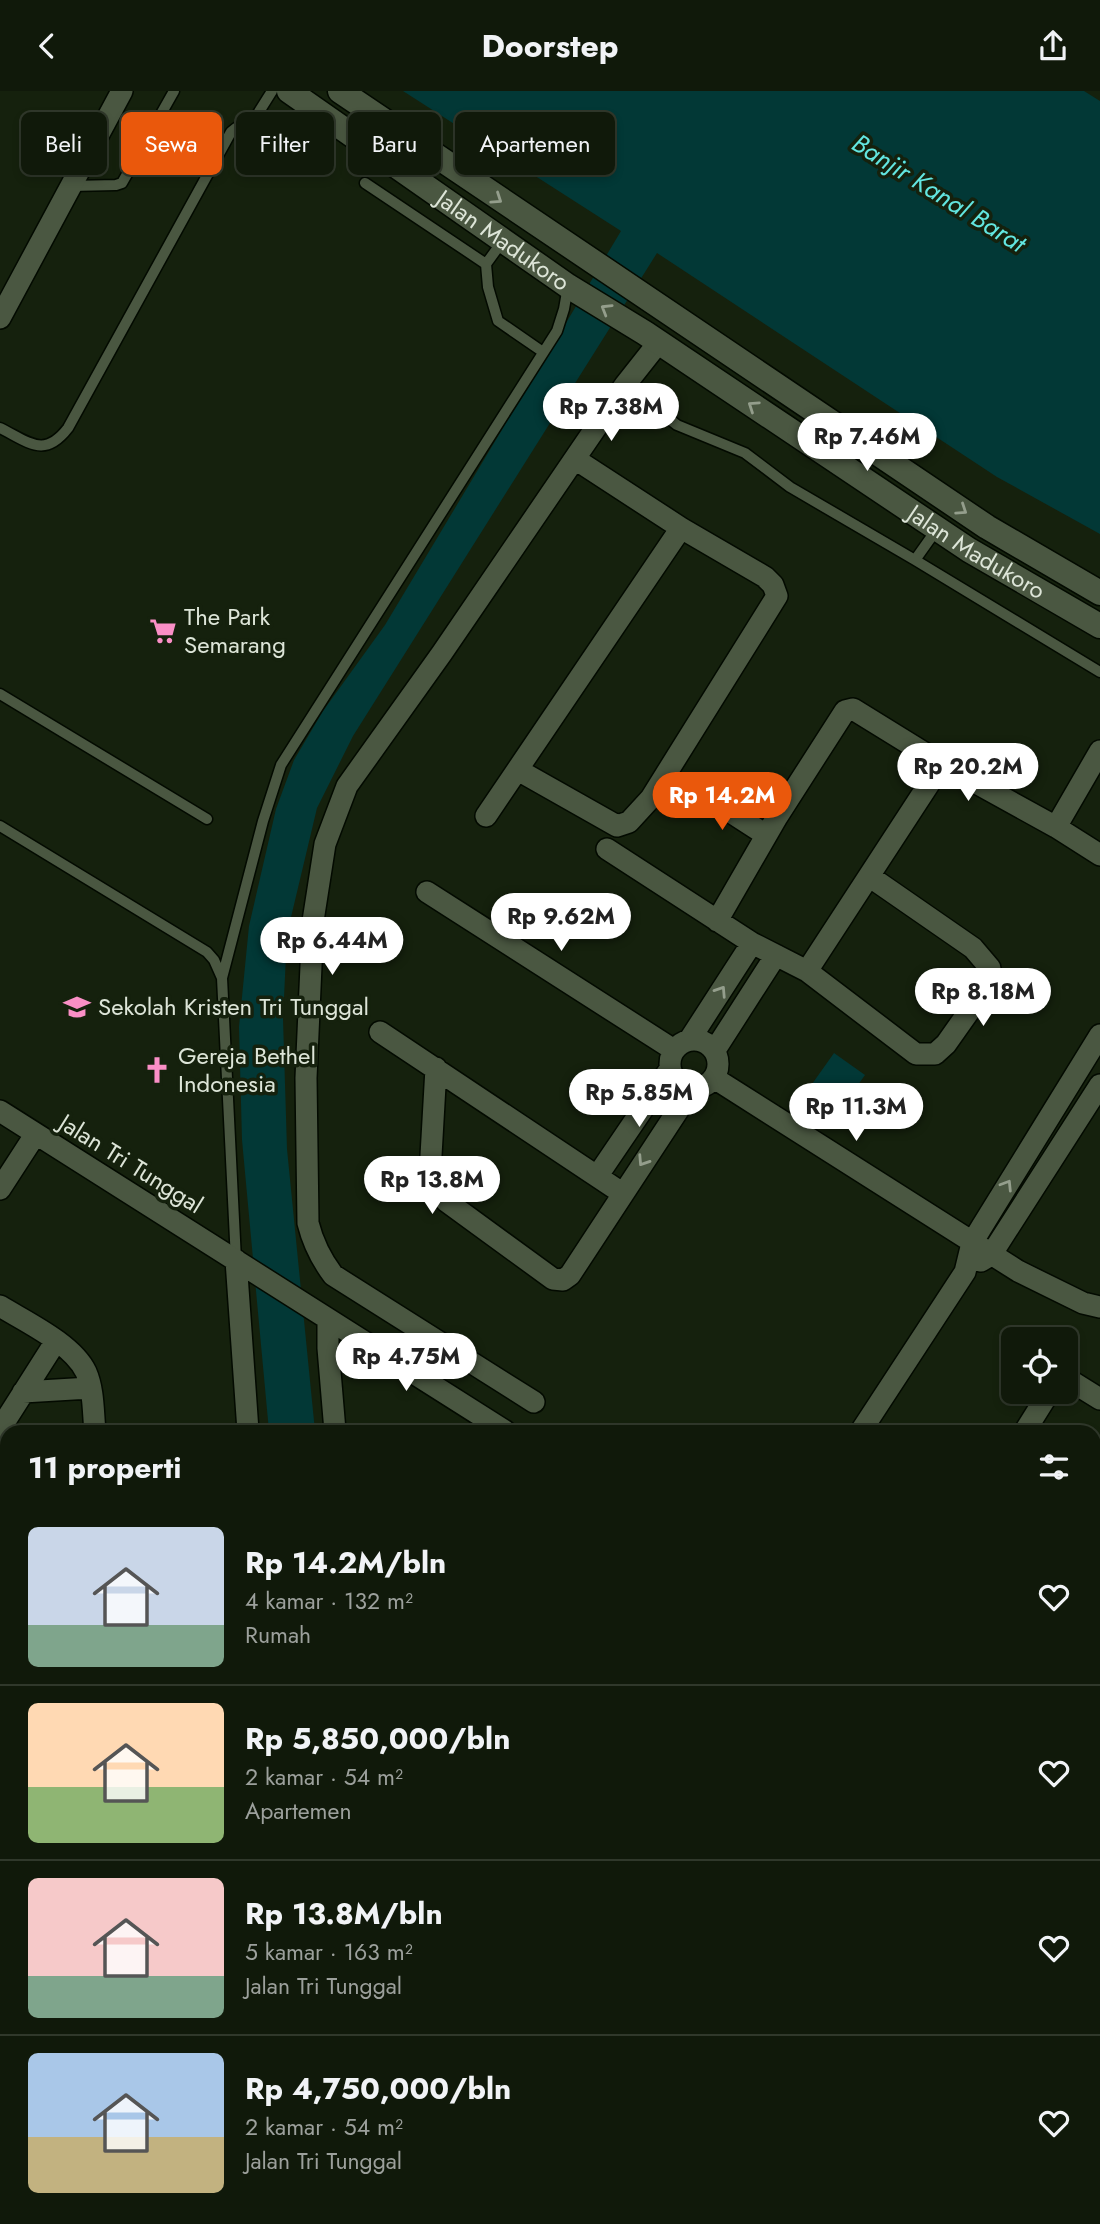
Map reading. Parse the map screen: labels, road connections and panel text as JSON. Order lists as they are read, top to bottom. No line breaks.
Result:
{"streets":{"street":["Jalan Madukoro","Jalan Tri Tunggal"]},"water":["Banjir Kanal Barat"],"places":{"supermarket":["The Park Semarang"],"school or university":["Sekolah Kristen Tri Tunggal"],"church":["Gereja Bethel Indonesia"]},"page":{"header":"Doorstep","chip":["Beli","Sewa","Filter","Baru","Apartemen"],"price":["Rp 7.38M","Rp 7.46M","Rp 20.2M","Rp 14.2M","Rp 9.62M","Rp 6.44M","Rp 8.18M","Rp 5.85M","Rp 11.3M","Rp 13.8M","Rp 4.75M"],"heading":"11 properti","list":[{"name":"Rp 14.2M/bln","note":"4 kamar · 132 m² · Rumah"},{"name":"Rp 5,850,000/bln","note":"2 kamar · 54 m² · Apartemen"},{"name":"Rp 13.8M/bln","note":"5 kamar · 163 m² · Jalan Tri Tunggal"},{"name":"Rp 4,750,000/bln","note":"2 kamar · 54 m² · Jalan Tri Tunggal"}]}}
